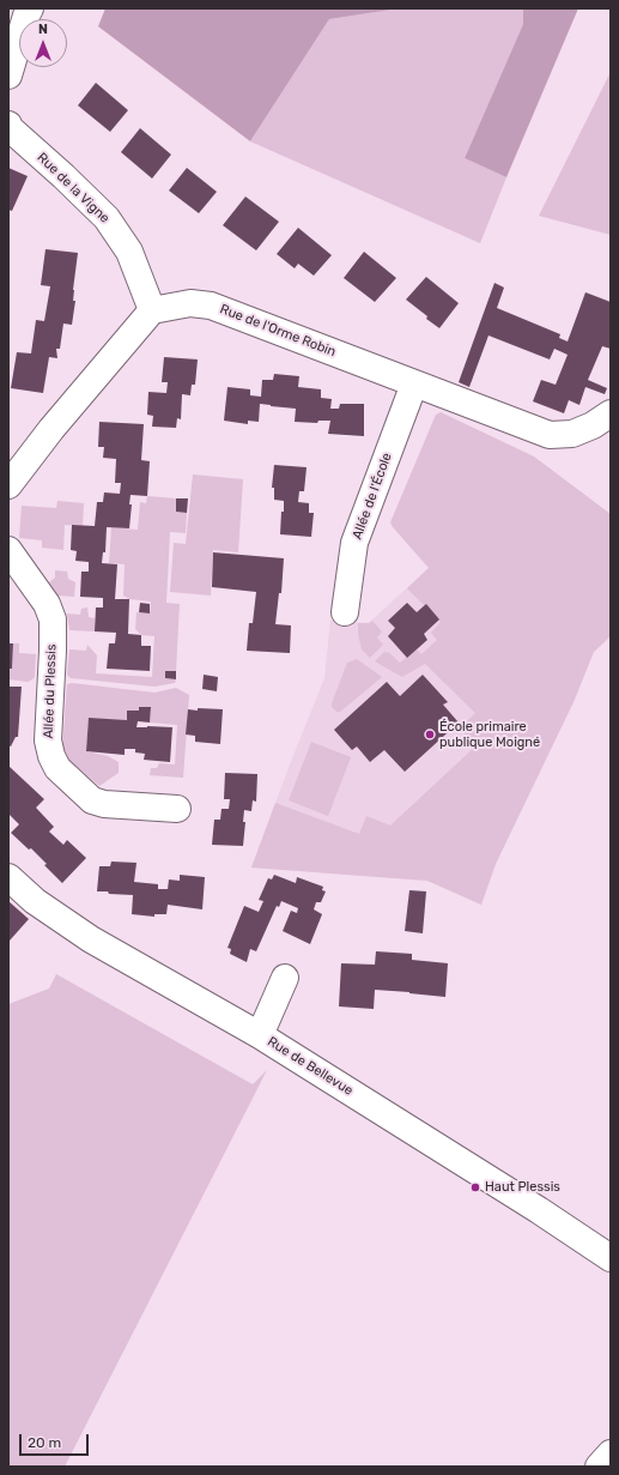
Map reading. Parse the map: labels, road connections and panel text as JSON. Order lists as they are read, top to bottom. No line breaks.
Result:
{"streets":{"street":["Rue de la Vigne","Rue de l'Orme Robin","Allée de l'École","Allée du Plessis","Rue de Bellevue"]},"crossings":[["Rue de la Vigne","Rue de l'Orme Robin"],["Rue de l'Orme Robin","Allée de l'École"]],"places":["École primaire publique Moigné","Haut Plessis"],"scale_bar":"20 m","north":"top"}
